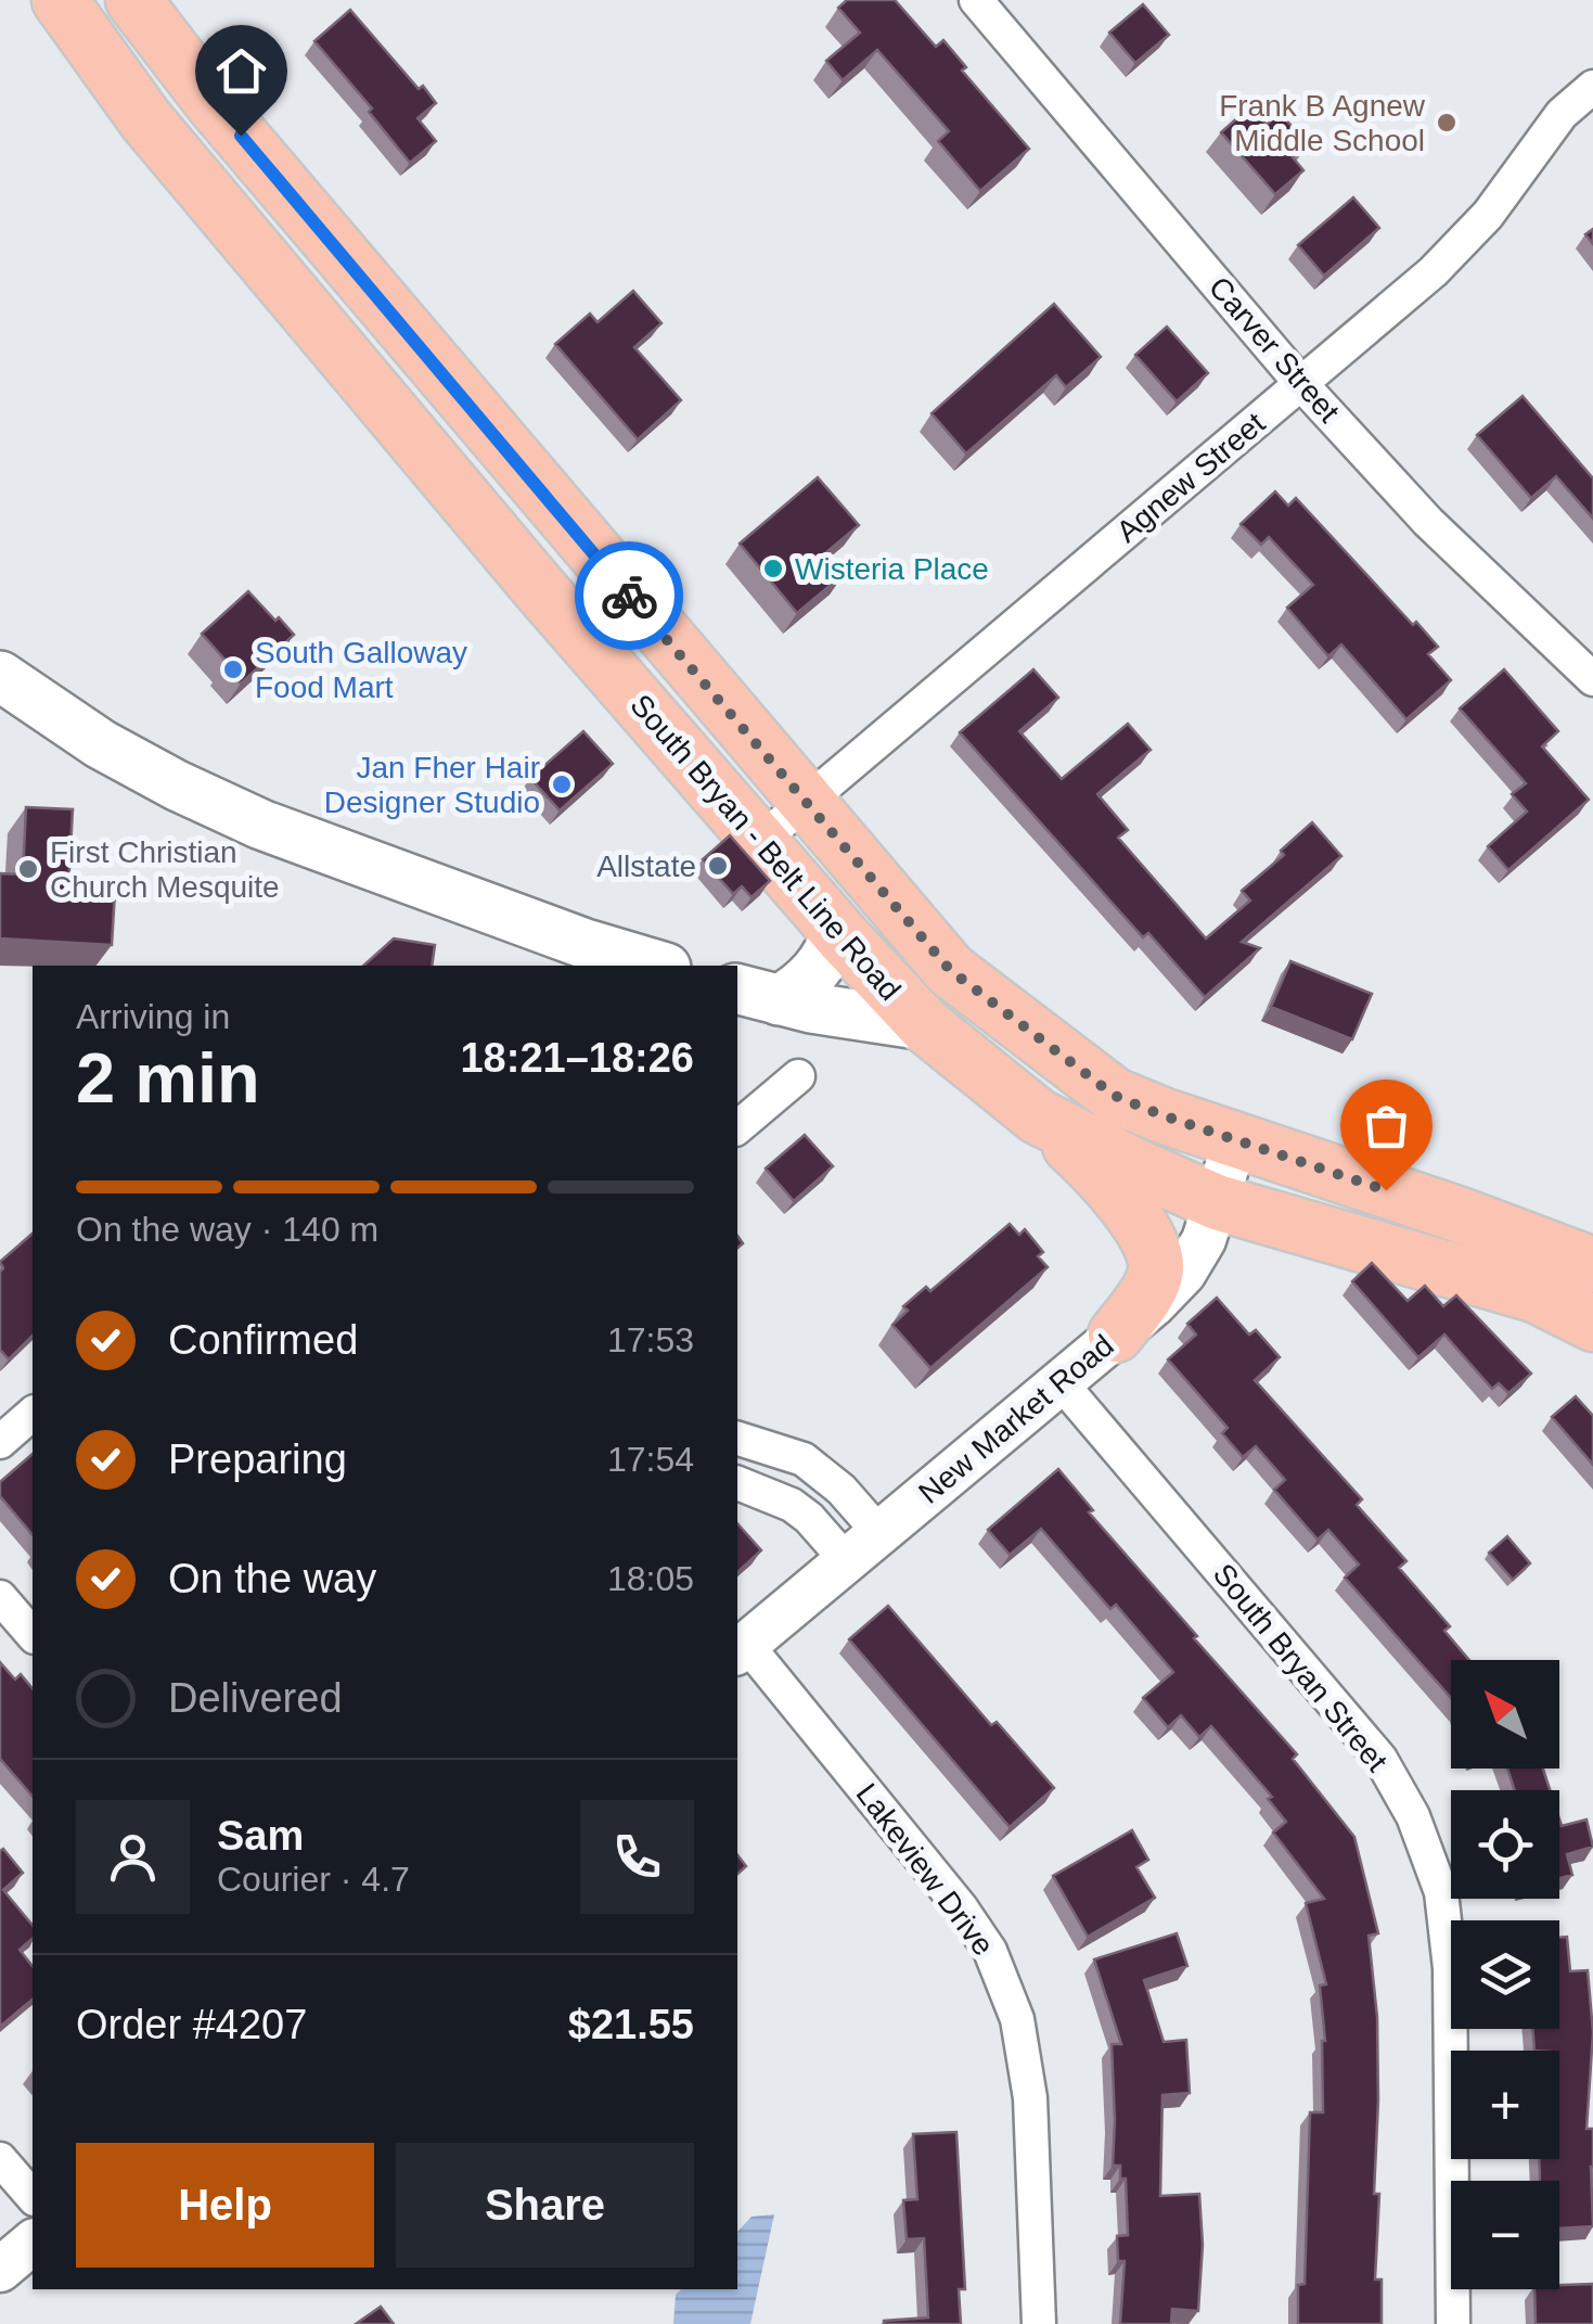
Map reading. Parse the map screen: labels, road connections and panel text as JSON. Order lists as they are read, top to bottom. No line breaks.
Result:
{"streets":{"main road":["South Bryan - Belt Line Road"],"street":["Carver Street","Agnew Street","New Market Road","South Bryan Street","Lakeview Drive"]},"crossings":[["Carver Street","Agnew Street"],["Agnew Street","South Bryan - Belt Line Road"],["South Bryan - Belt Line Road","New Market Road"],["New Market Road","South Bryan Street"],["New Market Road","Lakeview Drive"]],"places":["Frank B Agnew Middle School","Wisteria Place","South Galloway Food Mart","Jan Fher Hair Designer Studio","Allstate","First Christian Church Mesquite"],"north":"top left","page":{"heading":["2 min","Arriving in","18:21–18:26"],"panel":["Sam","Courier · 4.7","Order #4207","$21.55"],"bar":"On the way · 140 m","list":[["Confirmed","17:53"],["Preparing","17:54"],["On the way","18:05"],"Delivered"],"map_buttons":["+","−"],"buttons":["Help","Share"]}}
